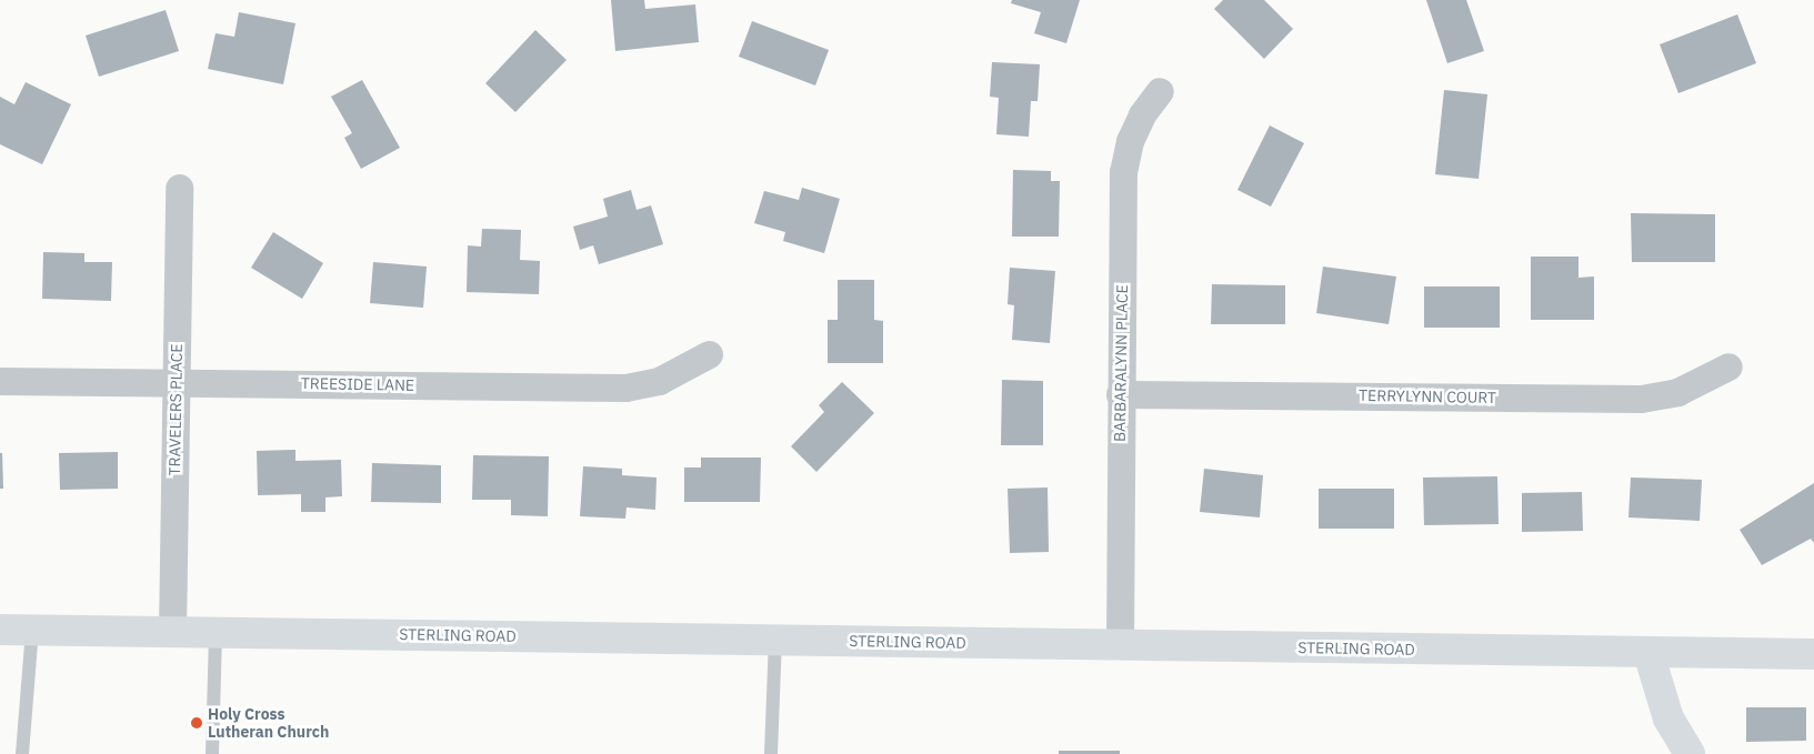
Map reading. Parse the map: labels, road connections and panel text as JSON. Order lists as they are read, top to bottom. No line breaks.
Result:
{"streets":{"main road":["STERLING ROAD"],"street":["BARBARALYNN PLACE","TREESIDE LANE","TERRYLYNN COURT","TRAVELERS PLACE"]},"crossings":[["BARBARALYNN PLACE","TERRYLYNN COURT"],["BARBARALYNN PLACE","STERLING ROAD"],["TREESIDE LANE","TRAVELERS PLACE"],["TRAVELERS PLACE","STERLING ROAD"]],"places":["Holy Cross Lutheran Church"]}
